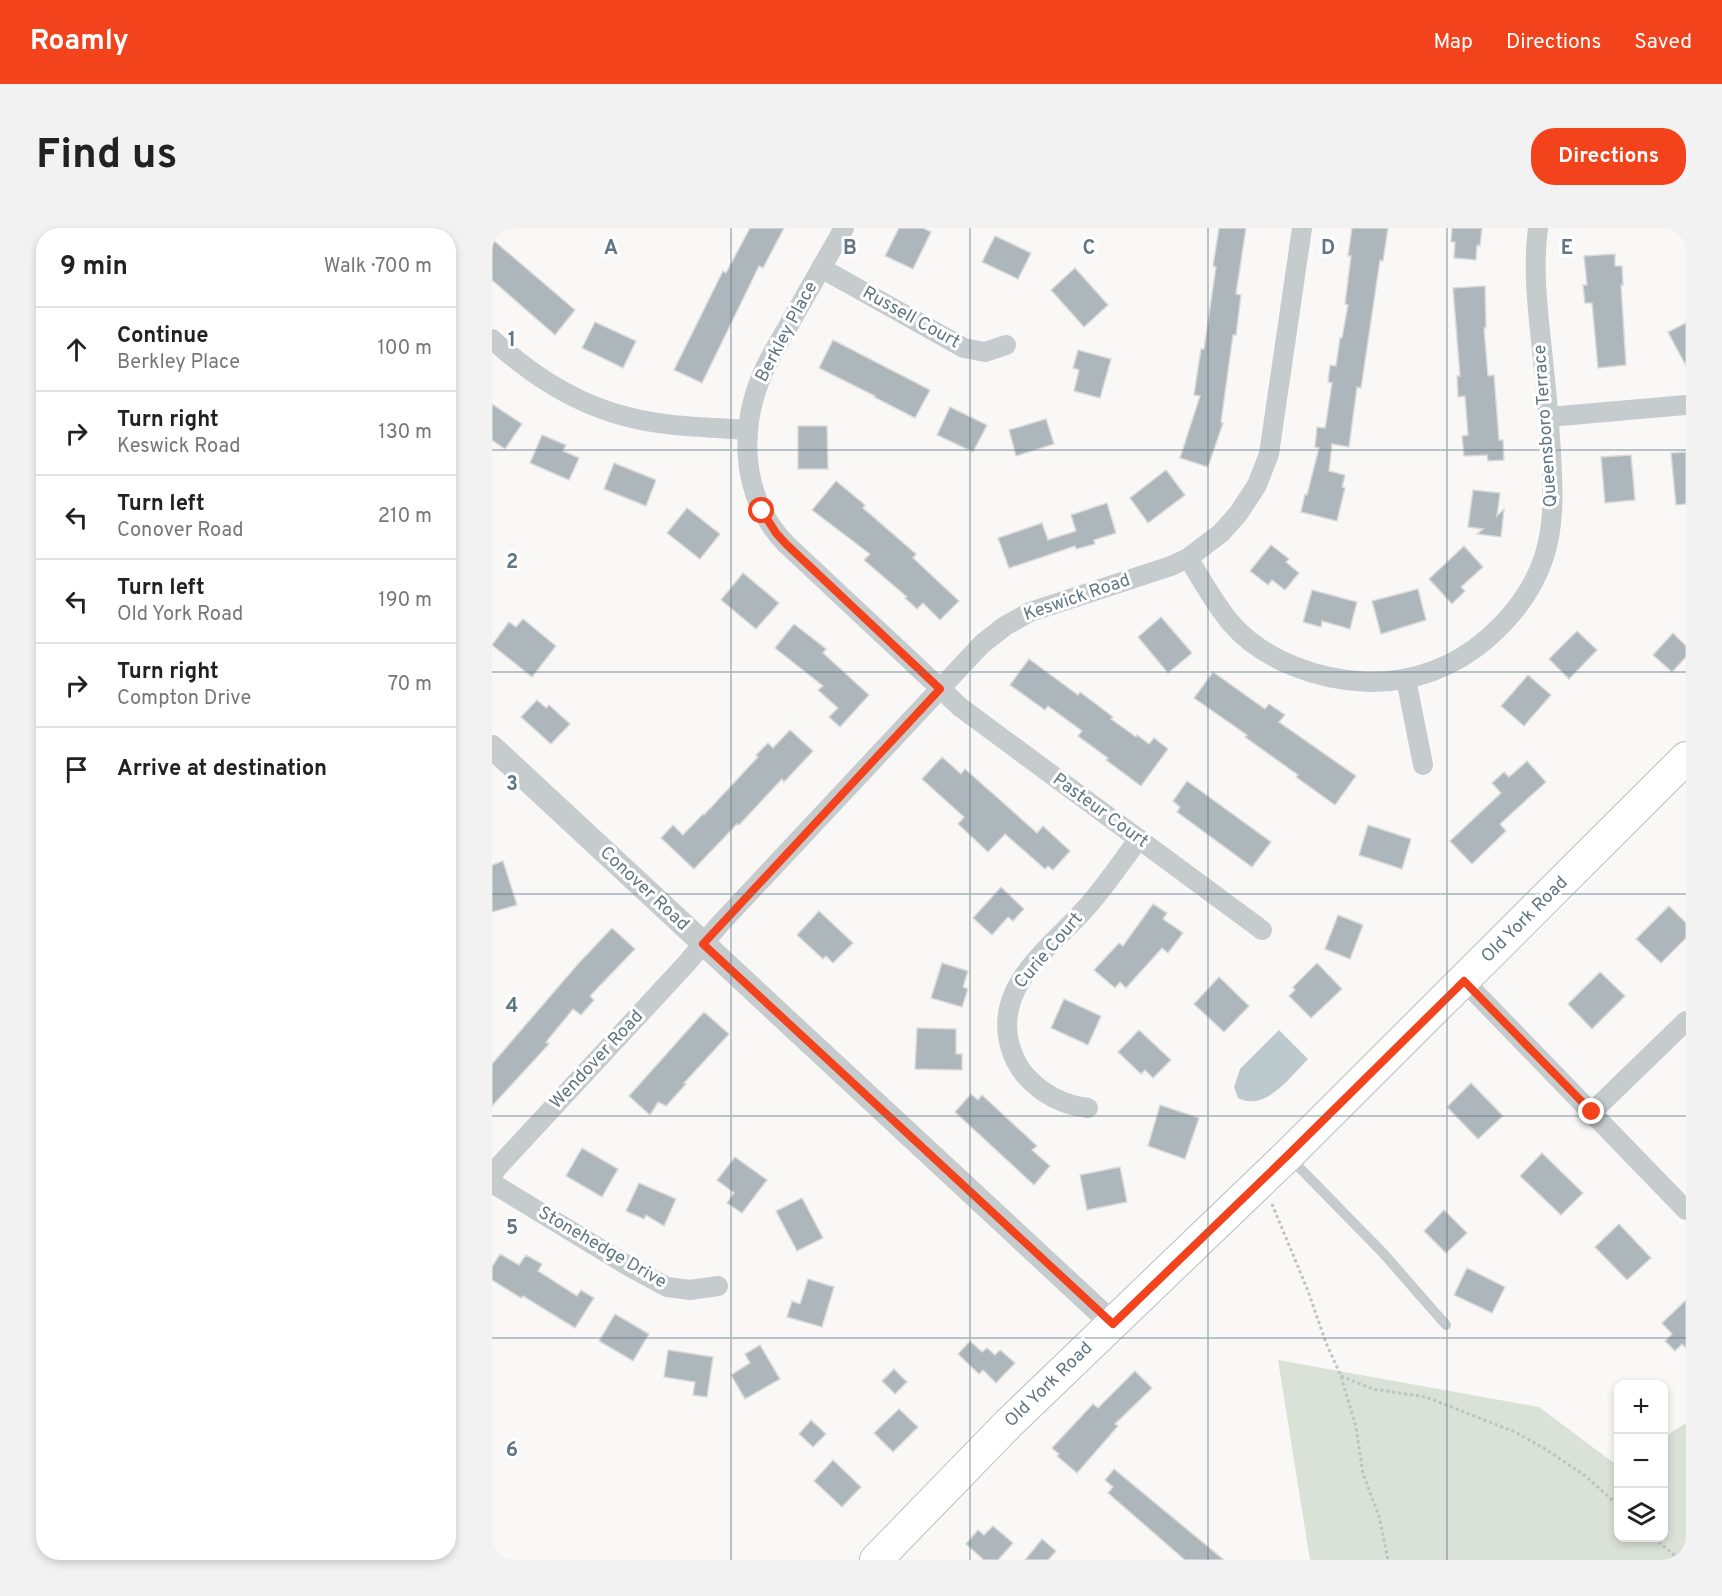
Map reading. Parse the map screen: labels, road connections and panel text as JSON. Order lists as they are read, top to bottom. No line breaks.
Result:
{"streets":{"main road":["Old York Road"],"street":["Russell Court","Berkley Place","Queensboro Terrace","Keswick Road","Pasteur Court","Conover Road","Curie Court","Wendover Road","Stonehedge Drive"]},"crossings":[["Russell Court","Berkley Place"],["Berkley Place","Keswick Road"],["Berkley Place","Pasteur Court"],["Queensboro Terrace","Keswick Road"],["Keswick Road","Pasteur Court"],["Keswick Road","Conover Road"],["Keswick Road","Wendover Road"],["Pasteur Court","Curie Court"],["Conover Road","Old York Road"],["Conover Road","Wendover Road"]],"page":{"header":"Roamly","nav":["Map","Directions","Saved"],"buttons":"Directions","title":"Find us","heading":["9 min","Walk · 700 m"],"list":[["Continue","Berkley Place","100 m"],["Turn right","Keswick Road","130 m"],["Turn left","Conover Road","210 m"],["Turn left","Old York Road","190 m"],["Turn right","Compton Drive","70 m"],"Arrive at destination"],"map_buttons":["+","−"]},"grid":{"columns":["A","B","C","D","E"],"rows":["1","2","3","4","5","6"]}}
